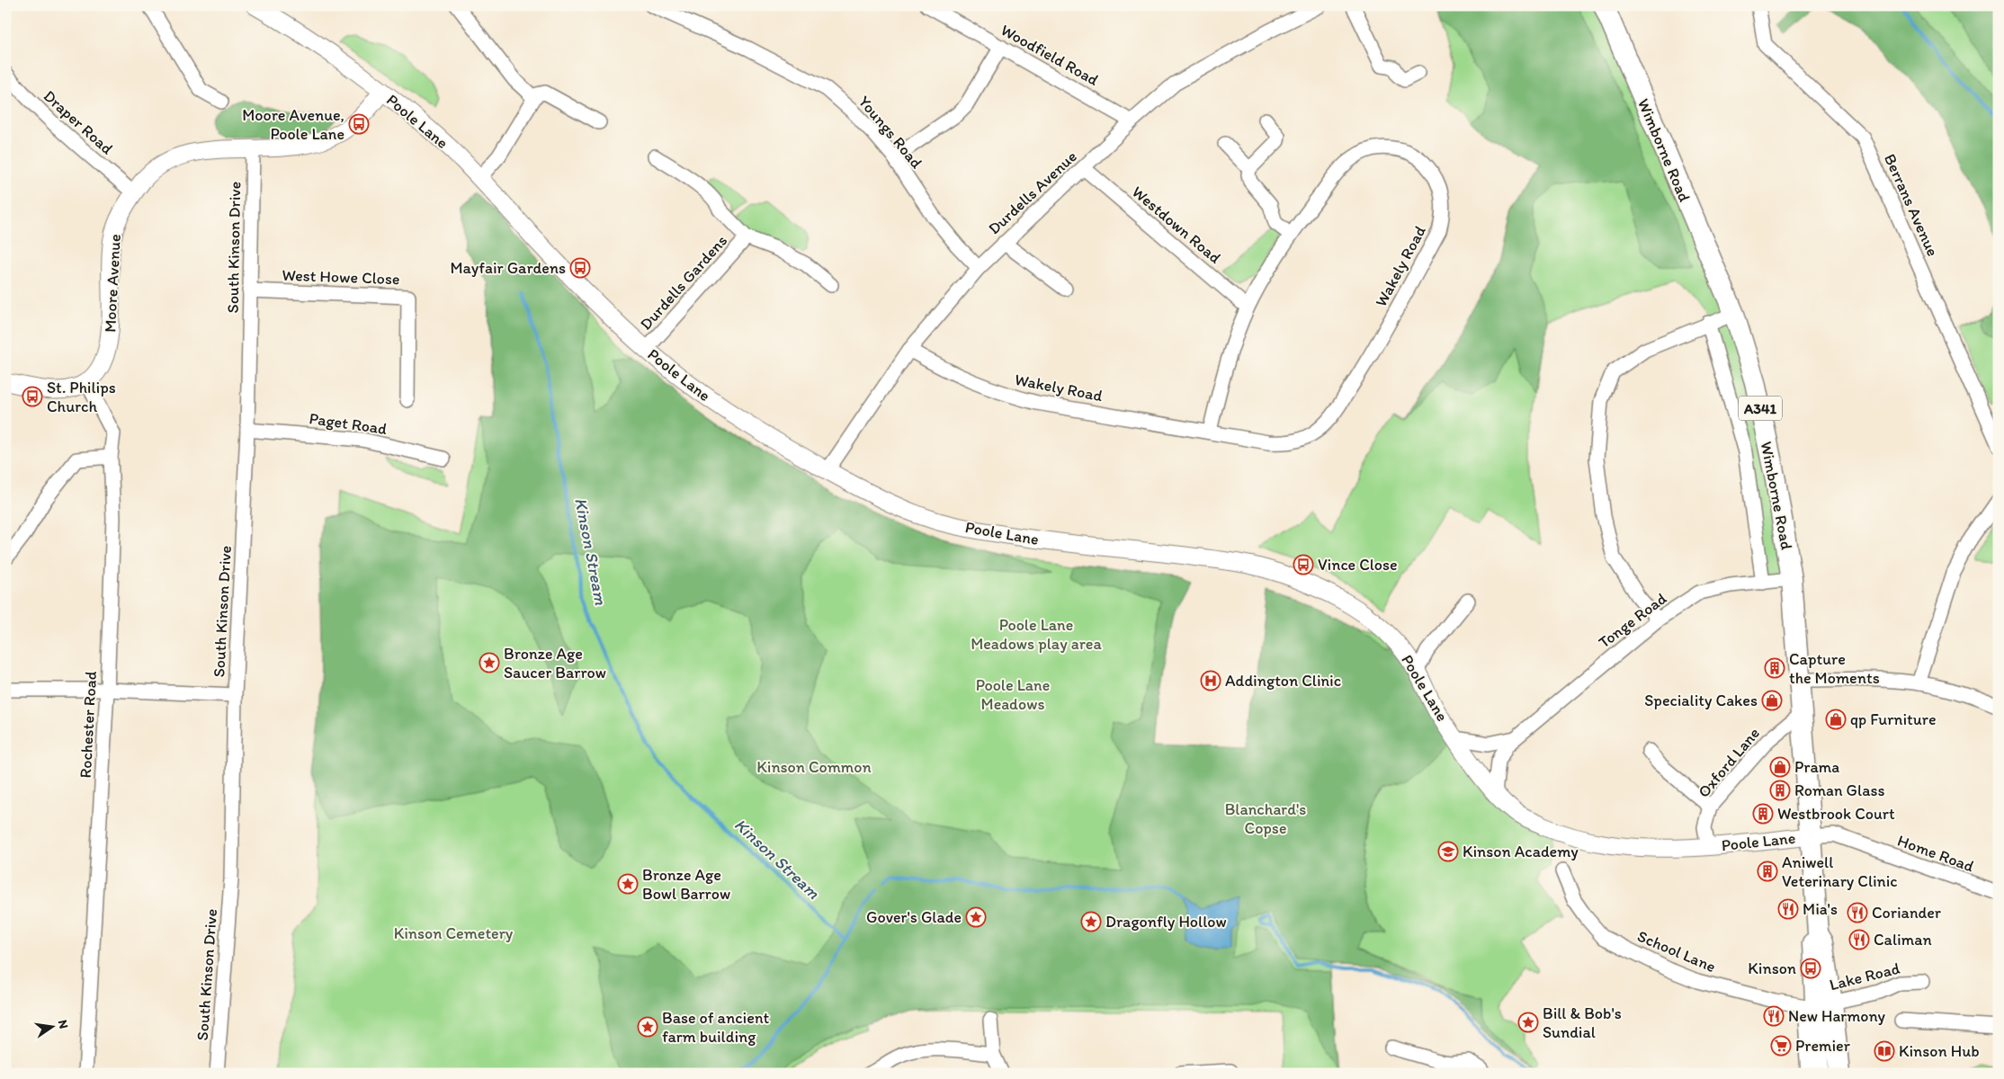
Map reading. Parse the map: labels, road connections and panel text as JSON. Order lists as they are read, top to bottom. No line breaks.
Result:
{"streets":{"main road":["Wimborne Road","A341"],"street":["Woodfield Road","Poole Lane","Draper Road","Youngs Road","Durdells Avenue","Berrans Avenue","Westdown Road","South Kinson Drive","Wakely Road","West Howe Close","Durdells Gardens","Moore Avenue","Paget Road","Tonge Road","Rochester Road","Oxford Lane","Home Road","School Lane","Lake Road"]},"crossings":[["Woodfield Road","Durdells Avenue"],["Poole Lane","Wimborne Road"],["Poole Lane","Durdells Avenue"],["Poole Lane","Durdells Gardens"],["Poole Lane","Moore Avenue"],["Poole Lane","Tonge Road"],["Poole Lane","Oxford Lane"],["Poole Lane","Home Road"],["Draper Road","Moore Avenue"],["Youngs Road","Durdells Avenue"],["Wimborne Road","Tonge Road"],["Wimborne Road","Oxford Lane"],["Wimborne Road","Home Road"],["Wimborne Road","School Lane"],["Wimborne Road","Lake Road"],["Durdells Avenue","Westdown Road"],["Durdells Avenue","Wakely Road"],["Westdown Road","Wakely Road"],["South Kinson Drive","West Howe Close"],["South Kinson Drive","Moore Avenue"],["South Kinson Drive","Paget Road"],["Moore Avenue","Rochester Road"],["School Lane","Lake Road"]],"water":["Kinson Stream"],"parks":["Poole Lane Meadows play area","Poole Lane Meadows","Kinson Common","Blanchard's Copse","Kinson Cemetery"],"places":{"bus stop":["Moore Avenue, Poole Lane","Mayfair Gardens","St. Philips Church","Vince Close","Kinson"],"place":["Bronze Age Saucer Barrow","Bronze Age Bowl Barrow","Gover's Glade","Dragonfly Hollow","Bill & Bob's Sundial","Base of ancient farm building"],"building":["Capture the Moments","Roman Glass","Westbrook Court","Aniwell Veterinary Clinic"],"hospital":["Addington Clinic"],"shop":["Speciality Cakes","qp Furniture","Prama"],"school or university":["Kinson Academy"],"restaurant":["Mia's","Coriander","Caliman","New Harmony"],"supermarket":["Premier"],"library":["Kinson Hub"]},"north":"right"}
